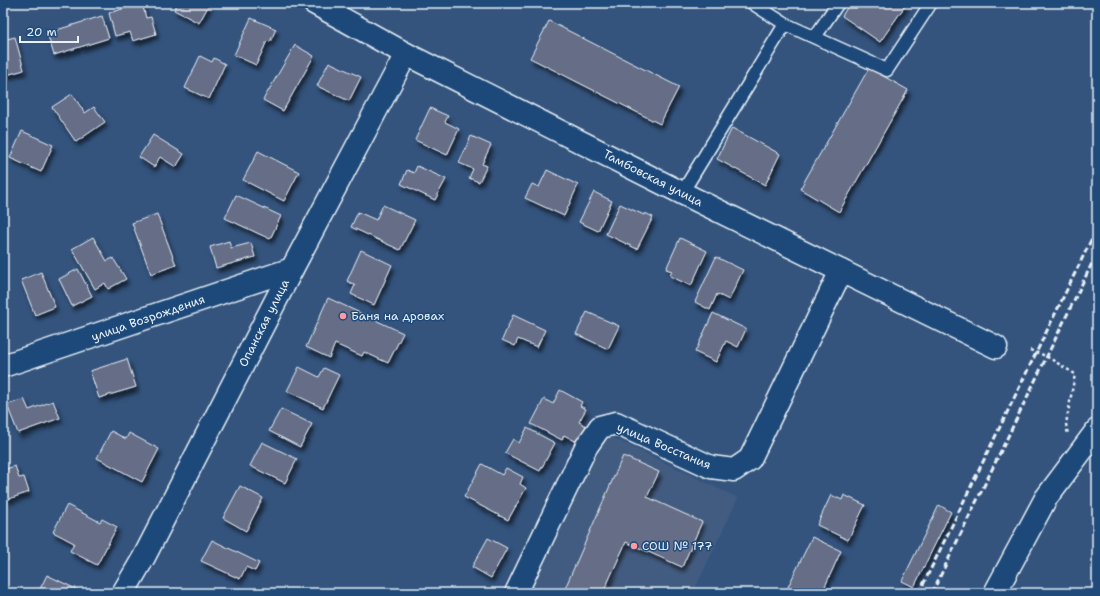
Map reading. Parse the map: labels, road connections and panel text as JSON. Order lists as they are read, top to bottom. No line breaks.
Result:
{"streets":{"street":["Тамбовская улица","улица Возрождения","Опанская улица","улица Восстания"]},"crossings":[["Тамбовская улица","Опанская улица"],["Тамбовская улица","улица Восстания"],["улица Возрождения","Опанская улица"]],"places":["Баня на дровах","СОШ № 177"],"scale_bar":"20 m"}
